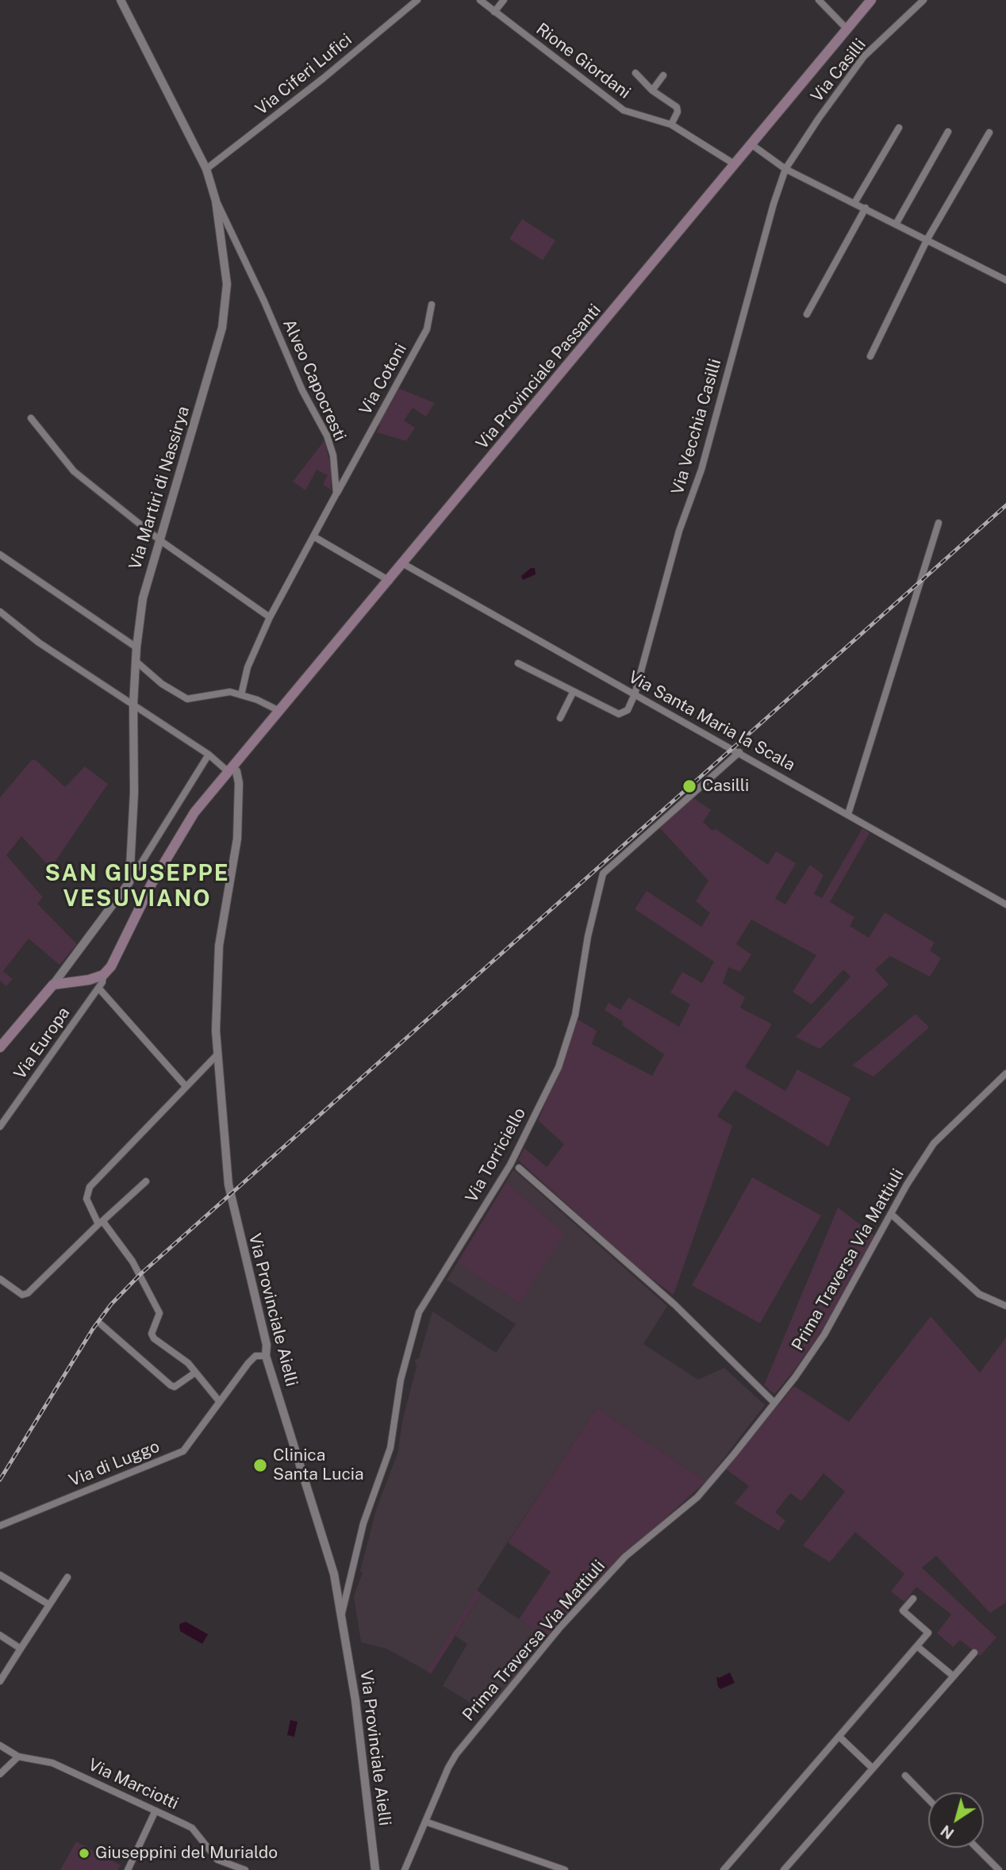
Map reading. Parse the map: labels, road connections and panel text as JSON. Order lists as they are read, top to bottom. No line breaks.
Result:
{"streets":{"main road":["Via Provinciale Passanti"],"street":["Rione Giordani","Via Casilli","Via Ciferi Lufici","Via Cotoni","Alveo Capocresti","Via Vecchia Casilli","Via Martiri di Nassirya","Via Santa Maria la Scala","Via Europa","Via Torriciello","Prima Traversa Via Mattiuli","Via Provinciale Aielli","Via di Luggo","Via Marciotti"]},"crossings":[["Rione Giordani","Via Provinciale Passanti"],["Via Casilli","Via Vecchia Casilli"],["Via Ciferi Lufici","Via Martiri di Nassirya"],["Via Provinciale Passanti","Via Santa Maria la Scala"],["Via Provinciale Passanti","Via Europa"],["Via Provinciale Passanti","Via Provinciale Aielli"],["Via Cotoni","Alveo Capocresti"],["Alveo Capocresti","Via Martiri di Nassirya"],["Via Vecchia Casilli","Via Santa Maria la Scala"],["Via Santa Maria la Scala","Via Torriciello"],["Via Torriciello","Prima Traversa Via Mattiuli"],["Via Torriciello","Via Provinciale Aielli"],["Via Provinciale Aielli","Via di Luggo"]],"districts":["SAN GIUSEPPE VESUVIANO"],"places":["Casilli","Clinica Santa Lucia","Giuseppini del Murialdo"],"north":"bottom left"}
